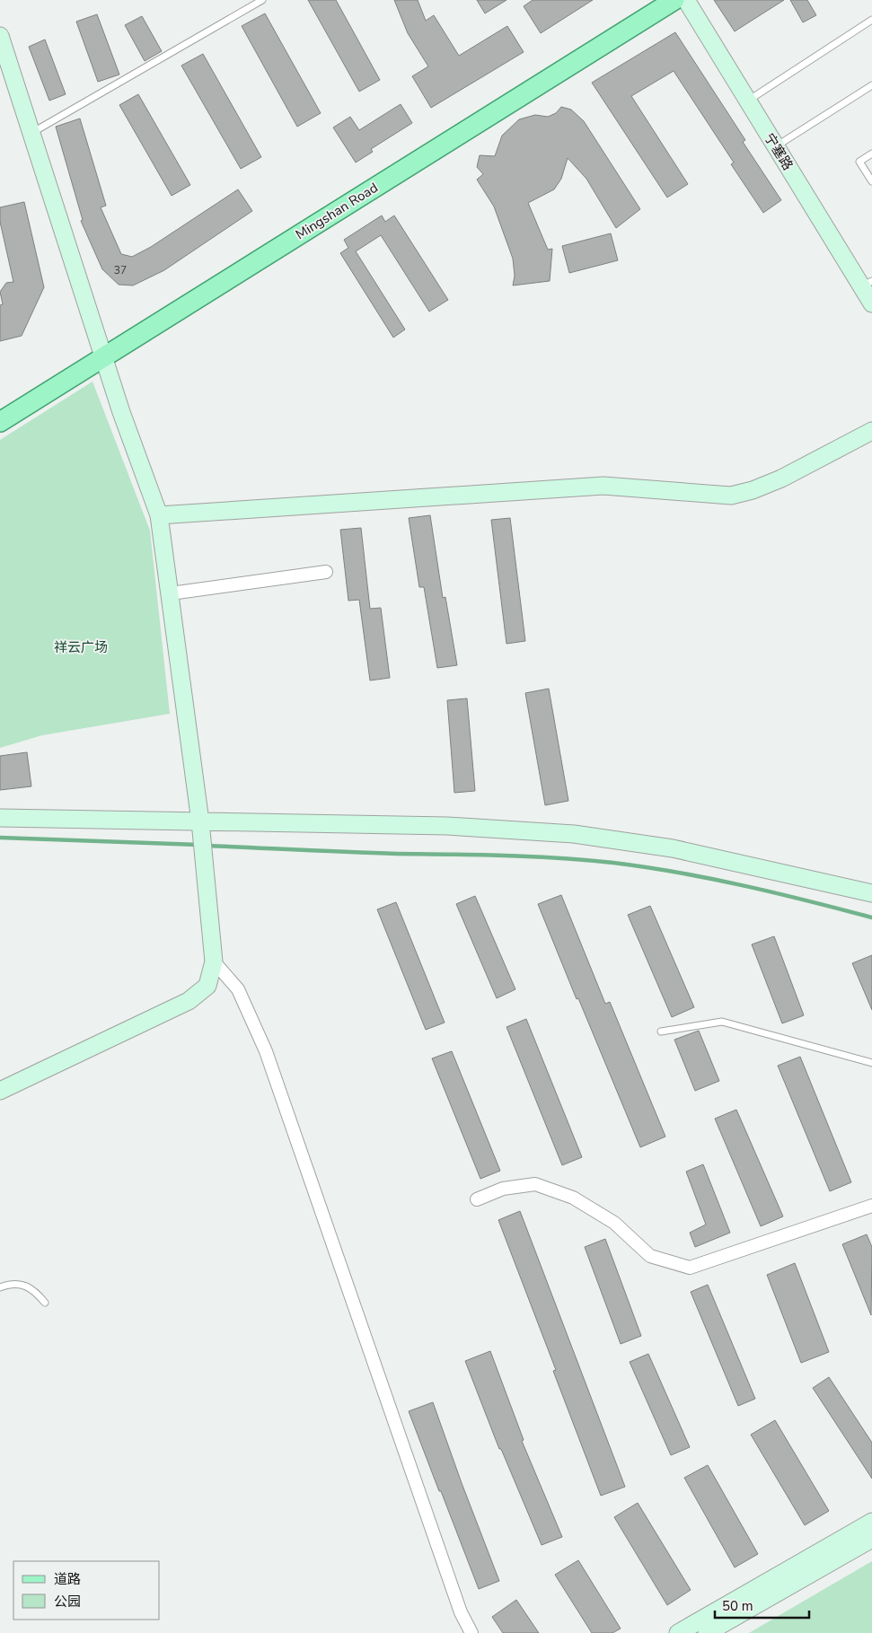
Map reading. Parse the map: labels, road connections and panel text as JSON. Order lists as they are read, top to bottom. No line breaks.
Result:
{"streets":{"main road":["Mingshan Road"],"street":["宁塞路"]},"parks":["祥云广场"],"house_numbers":["37"],"legend":["道路","公园"],"scale_bar":"50 m"}
